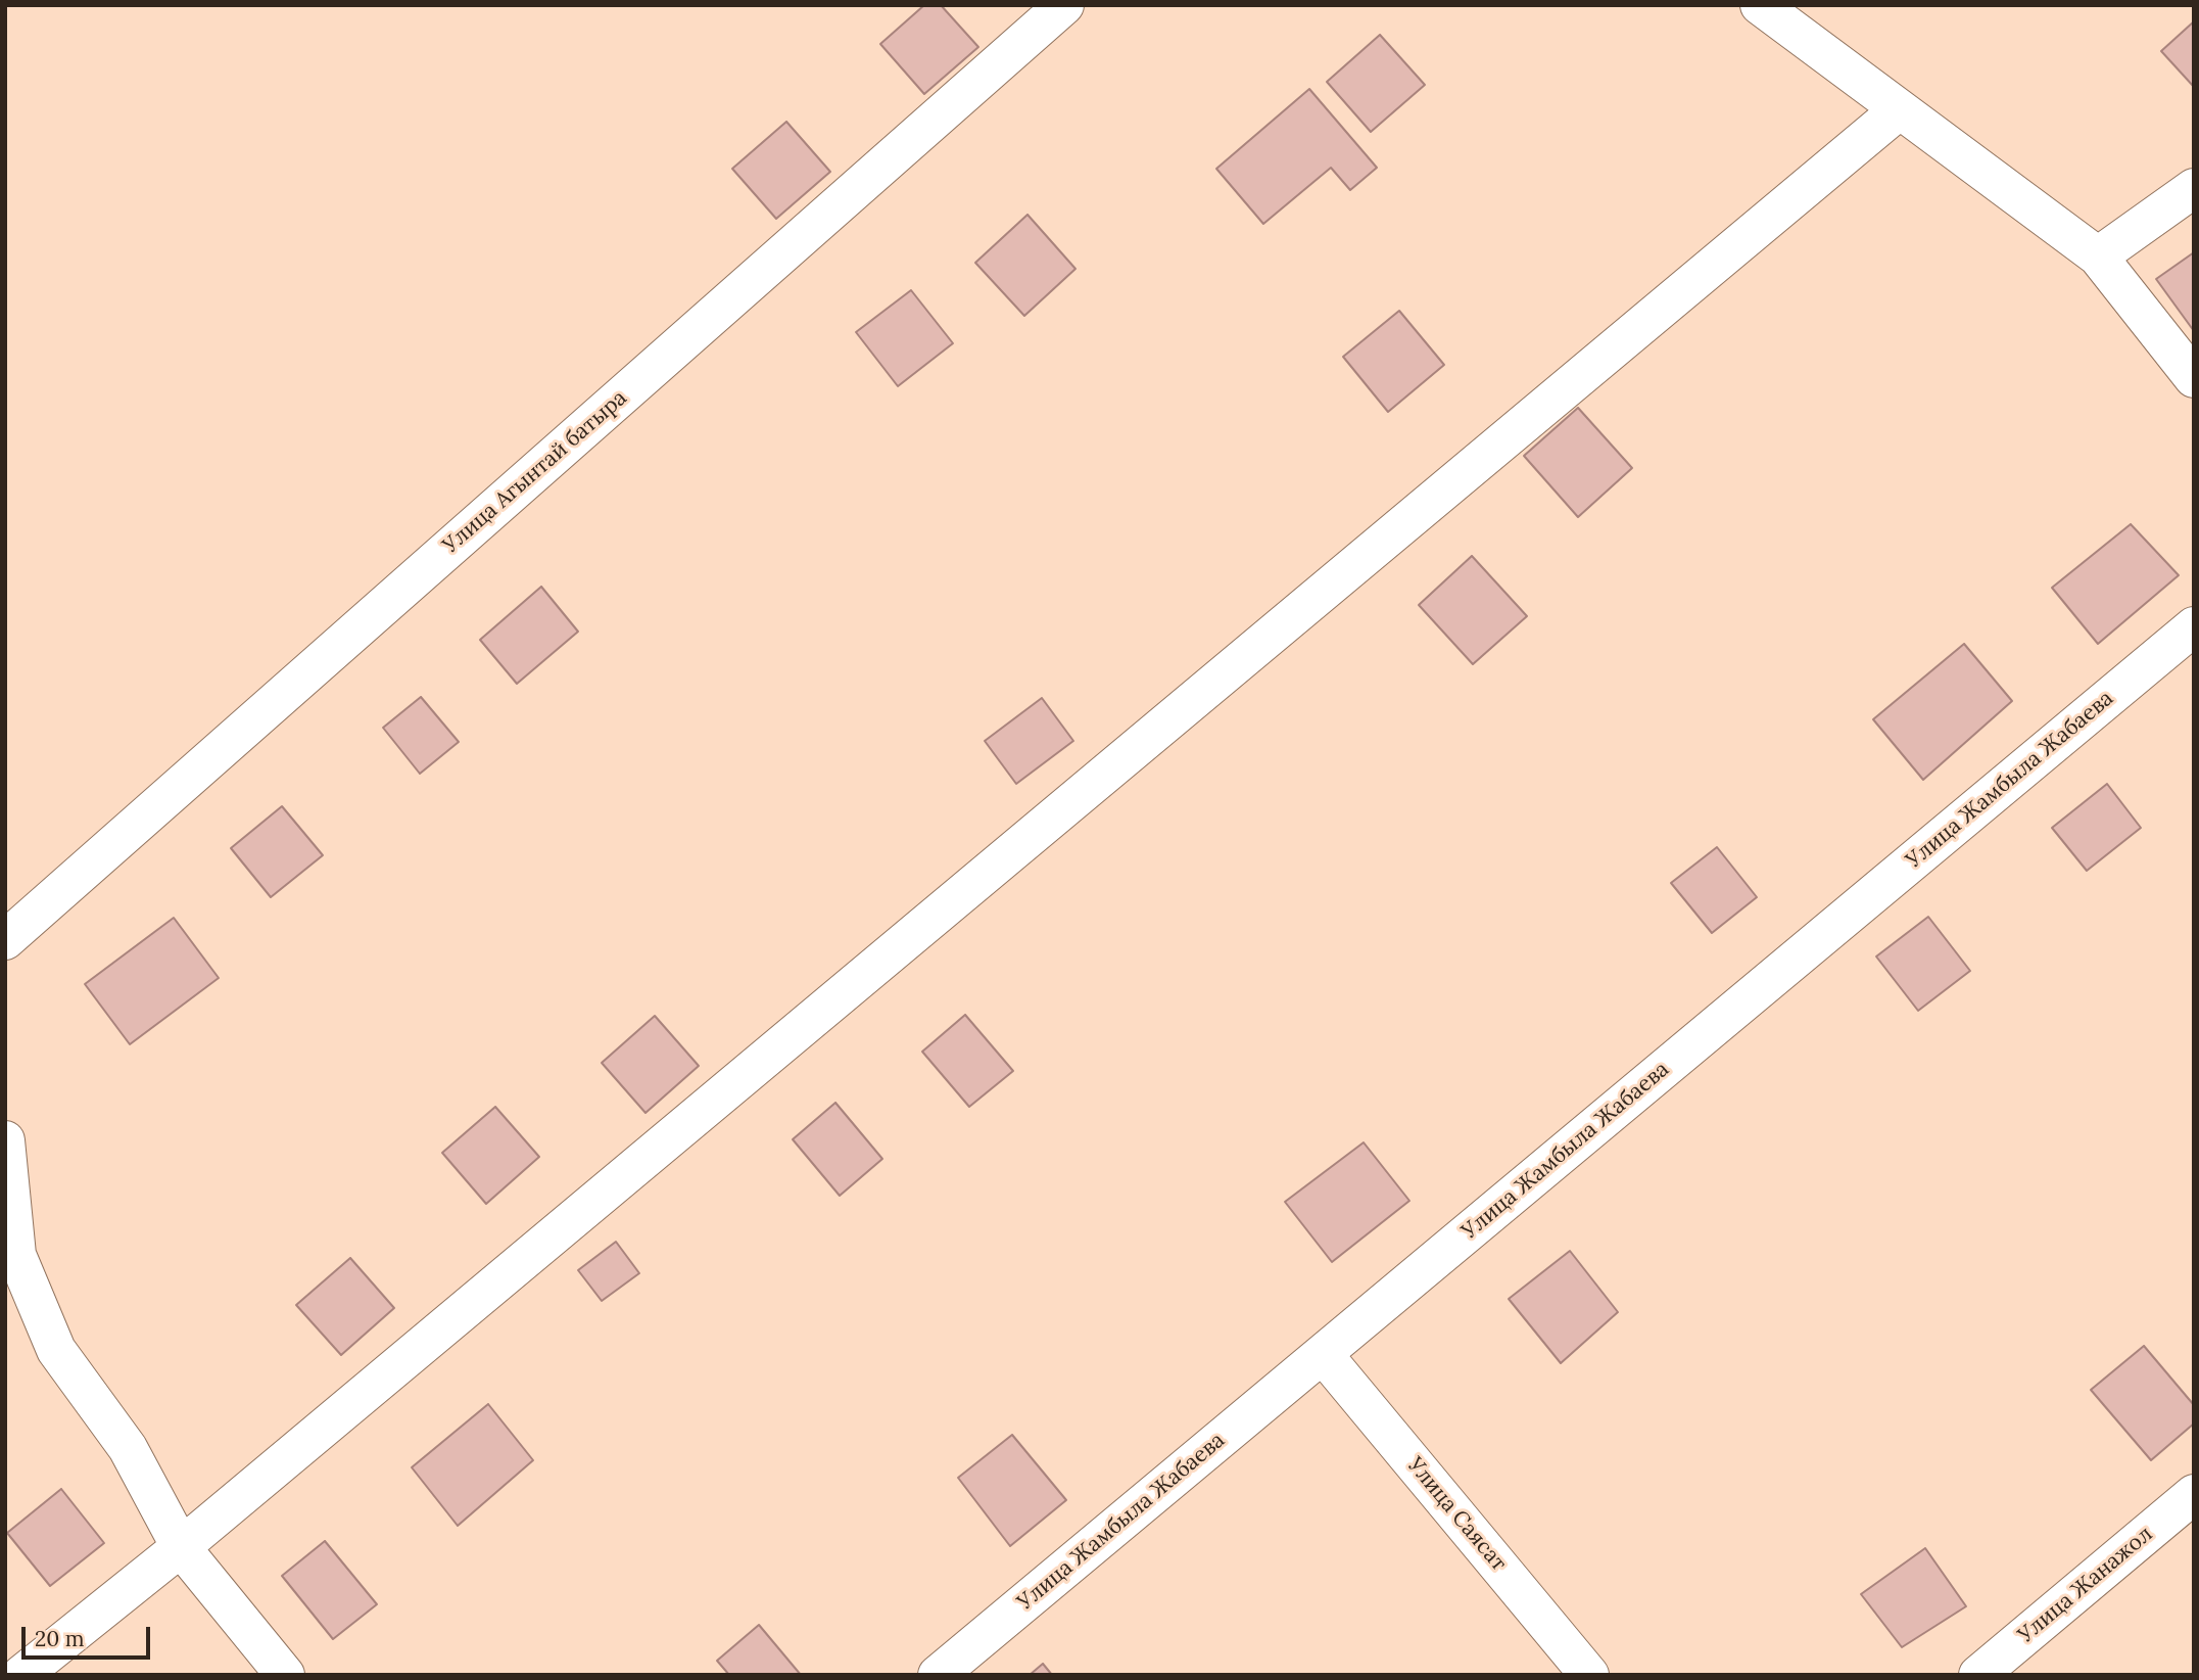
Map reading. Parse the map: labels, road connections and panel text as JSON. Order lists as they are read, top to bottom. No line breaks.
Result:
{"streets":{"street":["Улица Агынтай батыра","Улица Жамбыла Жабаева","Улица Саясат","Улица Жанажол"]},"crossings":[["Улица Жамбыла Жабаева","Улица Саясат"]],"scale_bar":"20 m"}
